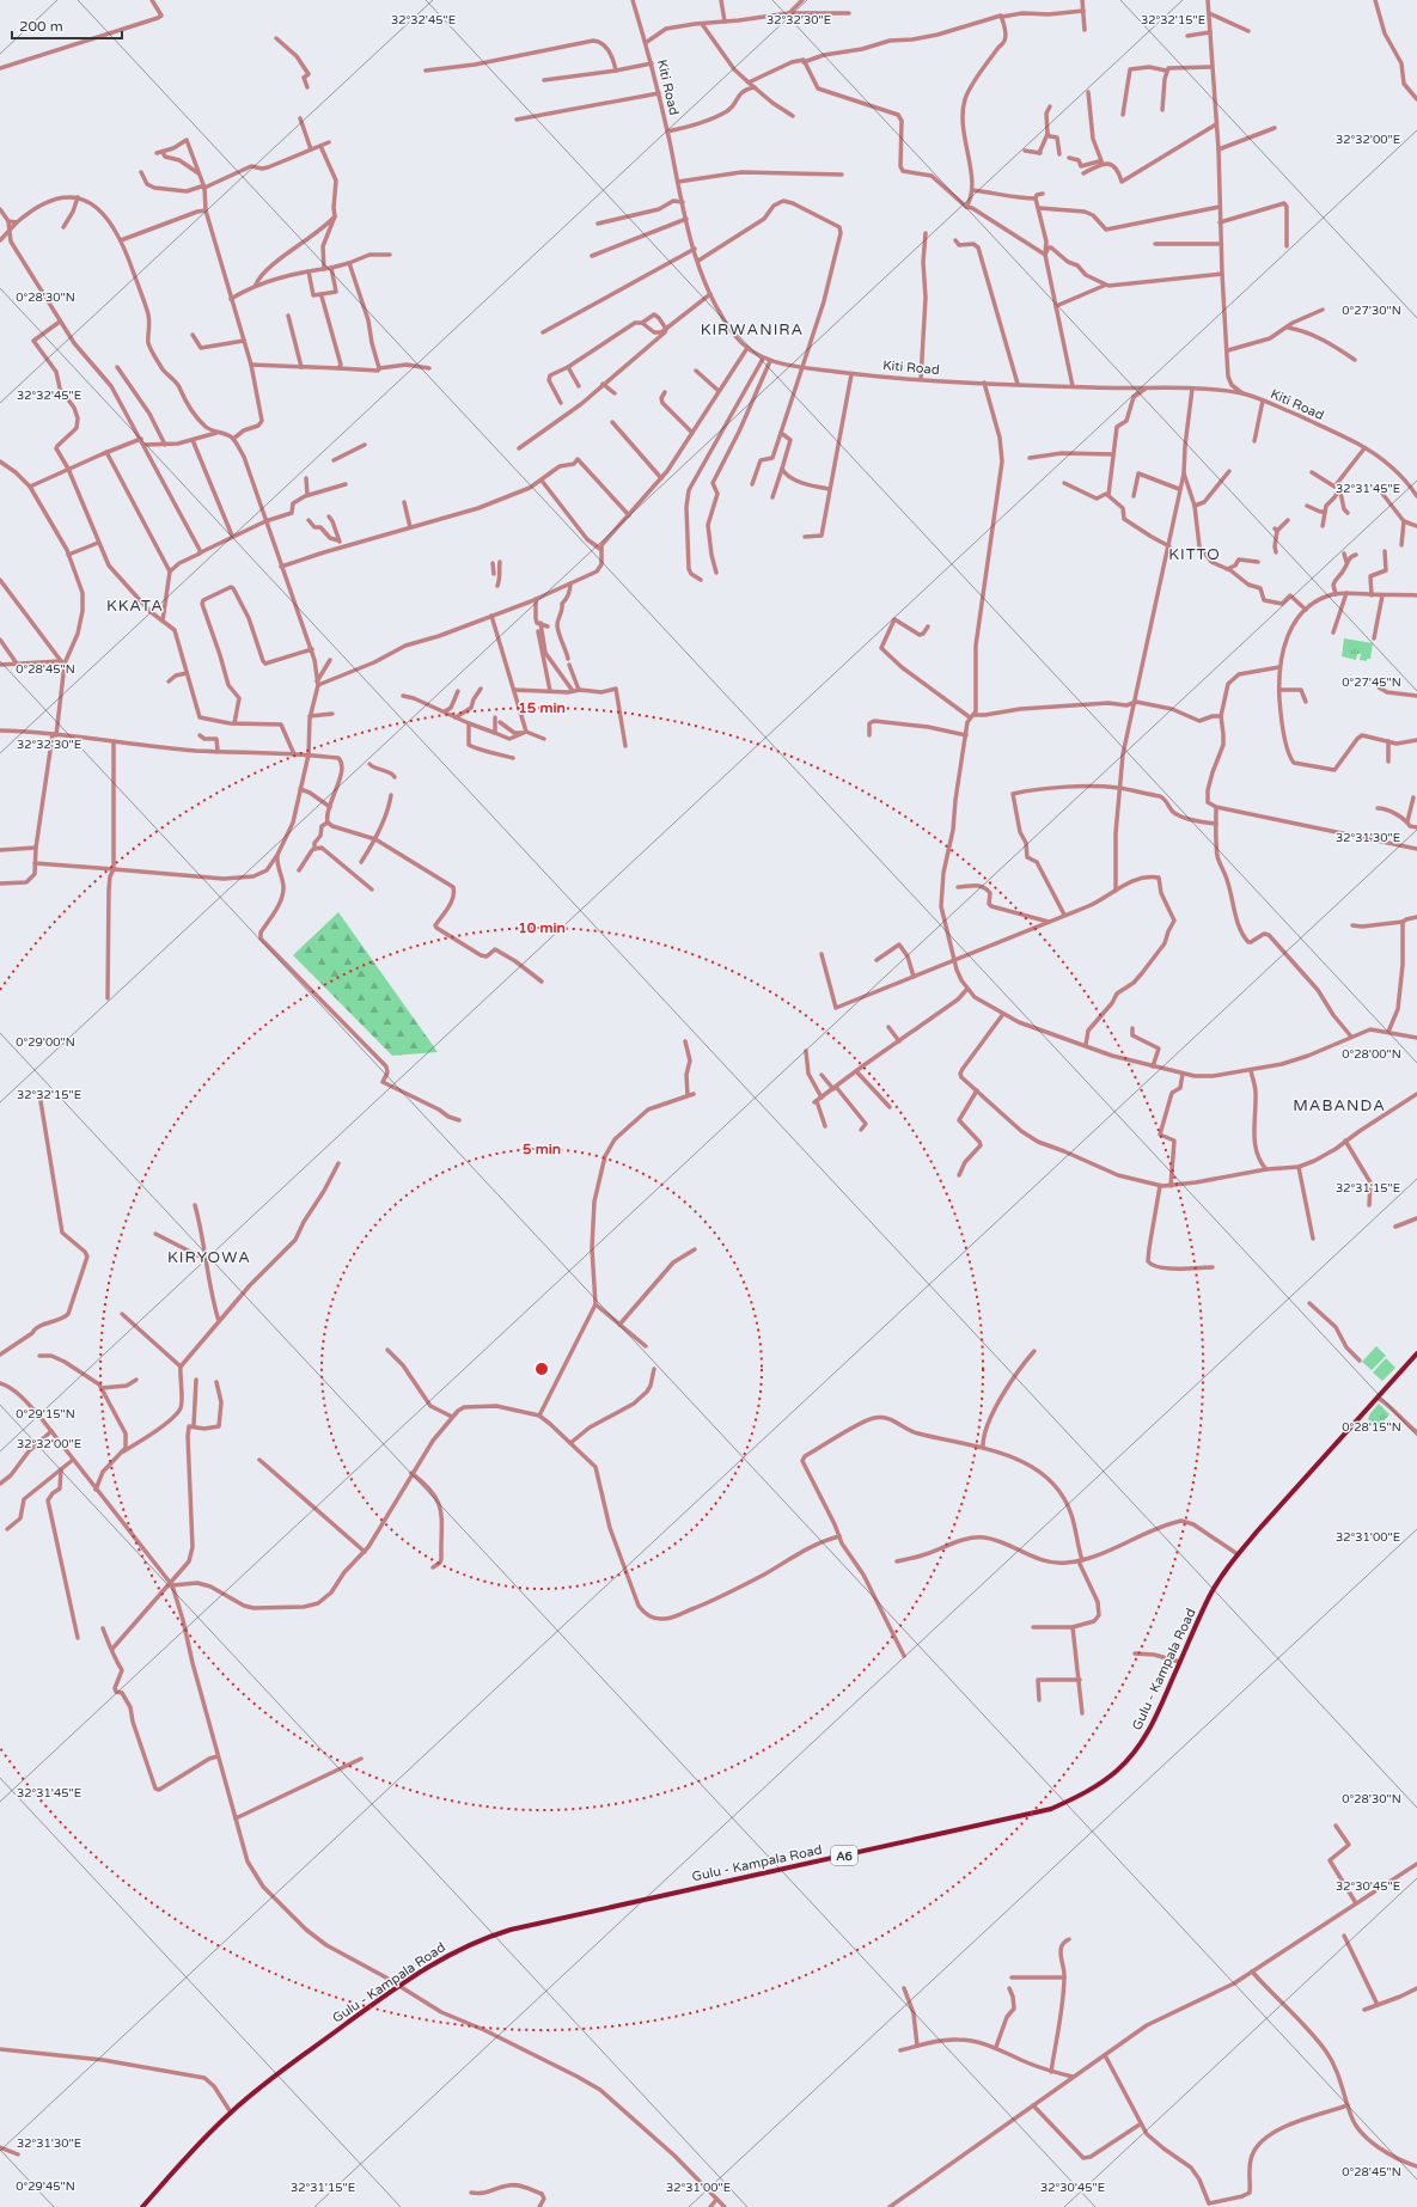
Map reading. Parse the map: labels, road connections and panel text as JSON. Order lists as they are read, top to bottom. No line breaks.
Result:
{"streets":{"main road":["Gulu - Kampala Road","A6"],"street":["Kiti Road"]},"districts":["KIRWANIRA","KITTO","KKATA","MABANDA","KIRYOWA"],"scale_bar":"200 m","coordinates":["32°32'45\"E","32°32'30\"E","32°32'15\"E","32°32'00\"E","0°28'30\"N","0°27'30\"N","32°31'45\"E","0°28'45\"N","0°27'45\"N","32°31'30\"E","0°29'00\"N","0°28'00\"N","32°31'15\"E","0°29'15\"N","0°28'15\"N","32°31'00\"E","32°30'45\"E","0°29'45\"N"],"rings":["15 min","10 min","5 min"]}
